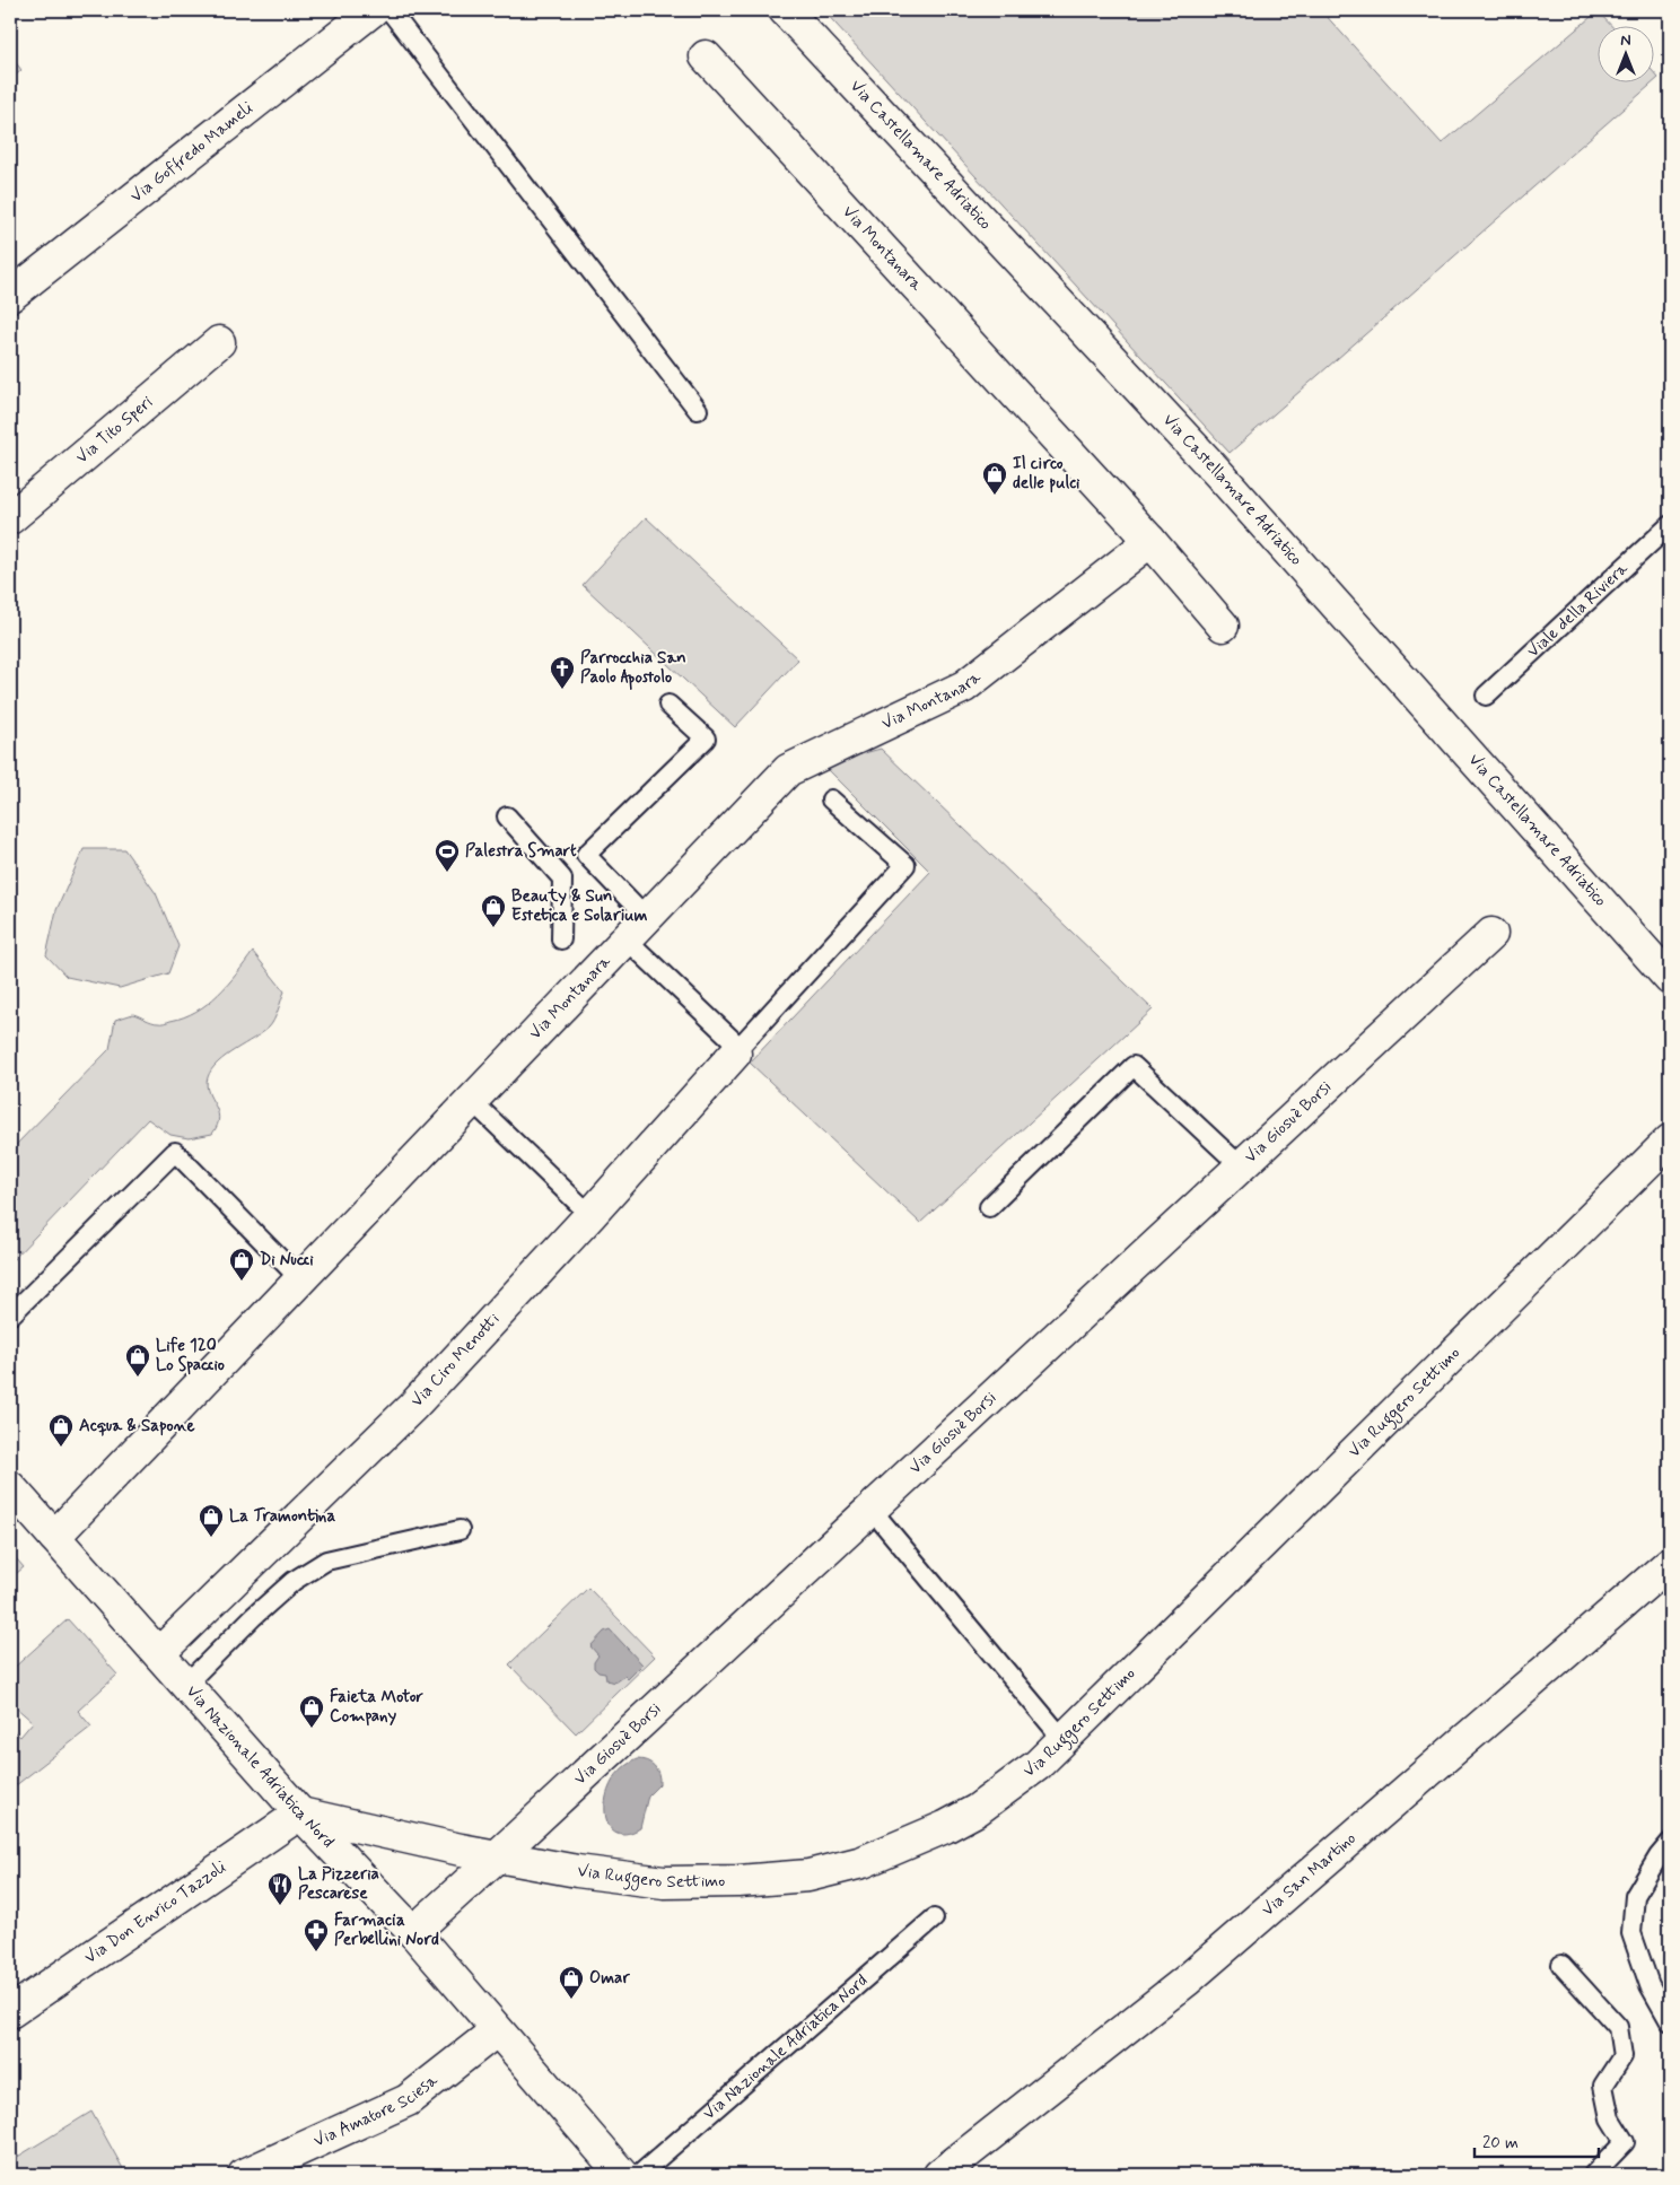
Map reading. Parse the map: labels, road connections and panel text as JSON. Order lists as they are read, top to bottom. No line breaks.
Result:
{"streets":{"street":["Via Goffredo Mameli","Via Castellamare Adriatico","Via Montanara","Via Tito Speri","Via Giosuè Borsi","Via Ciro Menotti","Via Ruggero Settimo","Via Nazionale Adriatica Nord","Via San Martino","Via Don Enrico Tazzoli","Via Amatore Sciesa"],"lane":["Viale della Riviera"]},"crossings":[["Via Montanara","Via Nazionale Adriatica Nord"],["Via Giosuè Borsi","Via Ruggero Settimo"],["Via Giosuè Borsi","Via Nazionale Adriatica Nord"],["Via Ciro Menotti","Via Nazionale Adriatica Nord"],["Via Ruggero Settimo","Via Nazionale Adriatica Nord"],["Via Ruggero Settimo","Via Don Enrico Tazzoli"],["Via Nazionale Adriatica Nord","Via Don Enrico Tazzoli"],["Via Nazionale Adriatica Nord","Via Amatore Sciesa"]],"places":{"shop":["Il circo delle pulci","Beauty & Sun Estetica e Solarium","Di Nucci","Life 120 Lo Spaccio","Acqua & Sapone","La Tramontina","Faieta Motor Company","Omar"],"church":["Parrocchia San Paolo Apostolo"],"sports":["Palestra Smart"],"restaurant":["La Pizzeria Pescarese"],"pharmacy":["Farmacia Perbellini Nord"]},"scale_bar":"20 m","north":"top"}
